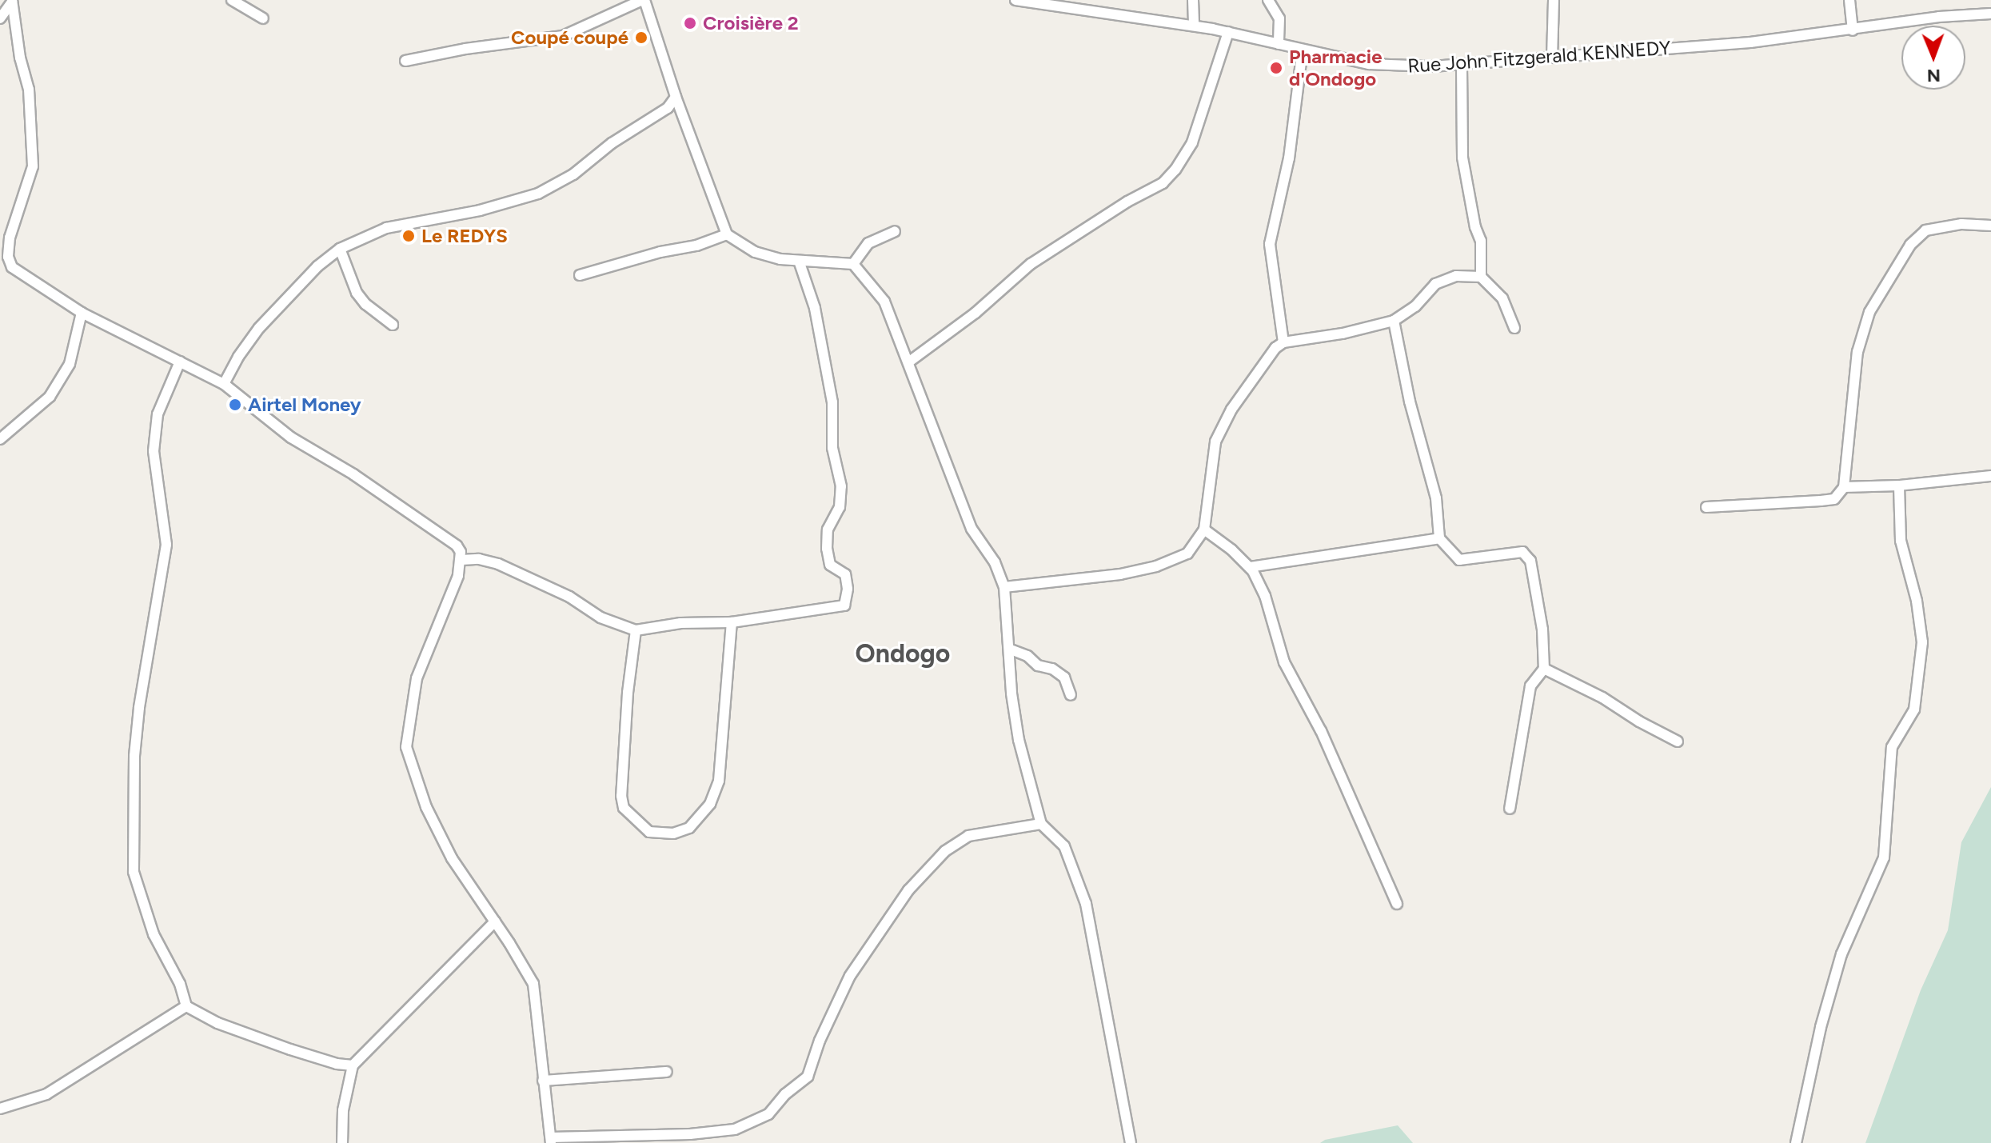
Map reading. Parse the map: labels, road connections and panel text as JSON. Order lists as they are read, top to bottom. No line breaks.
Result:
{"streets":{"street":["Rue John Fitzgerald KENNEDY"]},"districts":["Ondogo"],"places":["Croisière 2","Coupé coupé","Pharmacie d'Ondogo","Le REDYS","Airtel Money"],"north":"bottom"}
